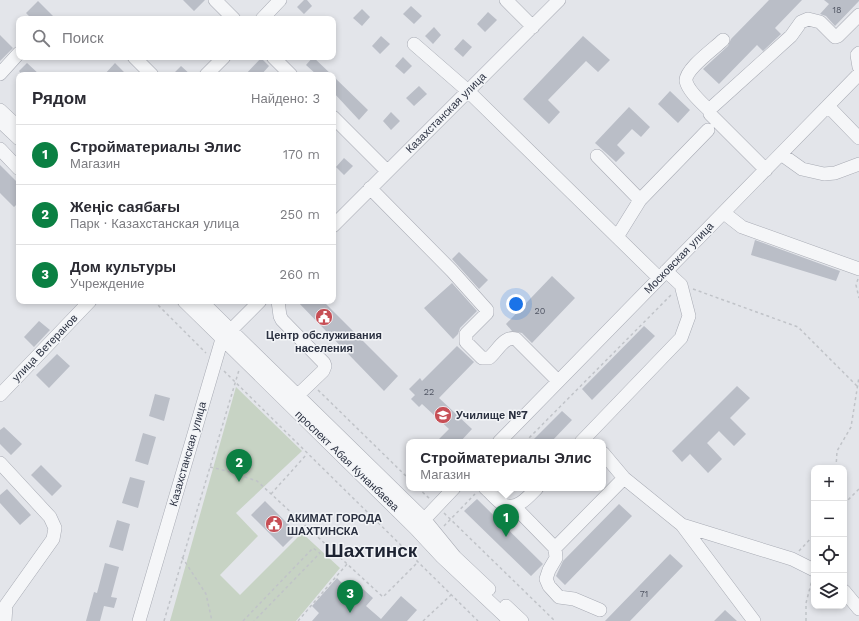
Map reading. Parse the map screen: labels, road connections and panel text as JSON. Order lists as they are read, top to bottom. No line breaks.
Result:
{"streets":{"street":["Казахстанская улица","Московская улица","улица Ветеранов","проспект Абая Кунанбаева"]},"crossings":[["Казахстанская улица","проспект Абая Кунанбаева"]],"districts":["Шахтинск"],"places":{"public building":["Центр обслуживания населения","АКИМАТ ГОРОДА ШАХТИНСКА"],"school or university":["Училище №7"]},"house_numbers":["18","20","22","71"],"page":{"search":"Поиск","heading":["Рядом","Найдено: 3"],"list":[{"mark":"1","name":"Стройматериалы Элис","note":"Магазин","value":"170 m"},{"mark":"2","name":"Жеңіс саябағы","note":"Парк · Казахстанская улица","value":"250 m"},{"mark":"3","name":"Дом культуры","note":"Учреждение","value":"260 m"}],"popup":["Стройматериалы Элис","Магазин"],"pins":["2","1","3"],"map_buttons":["+","−"]}}
